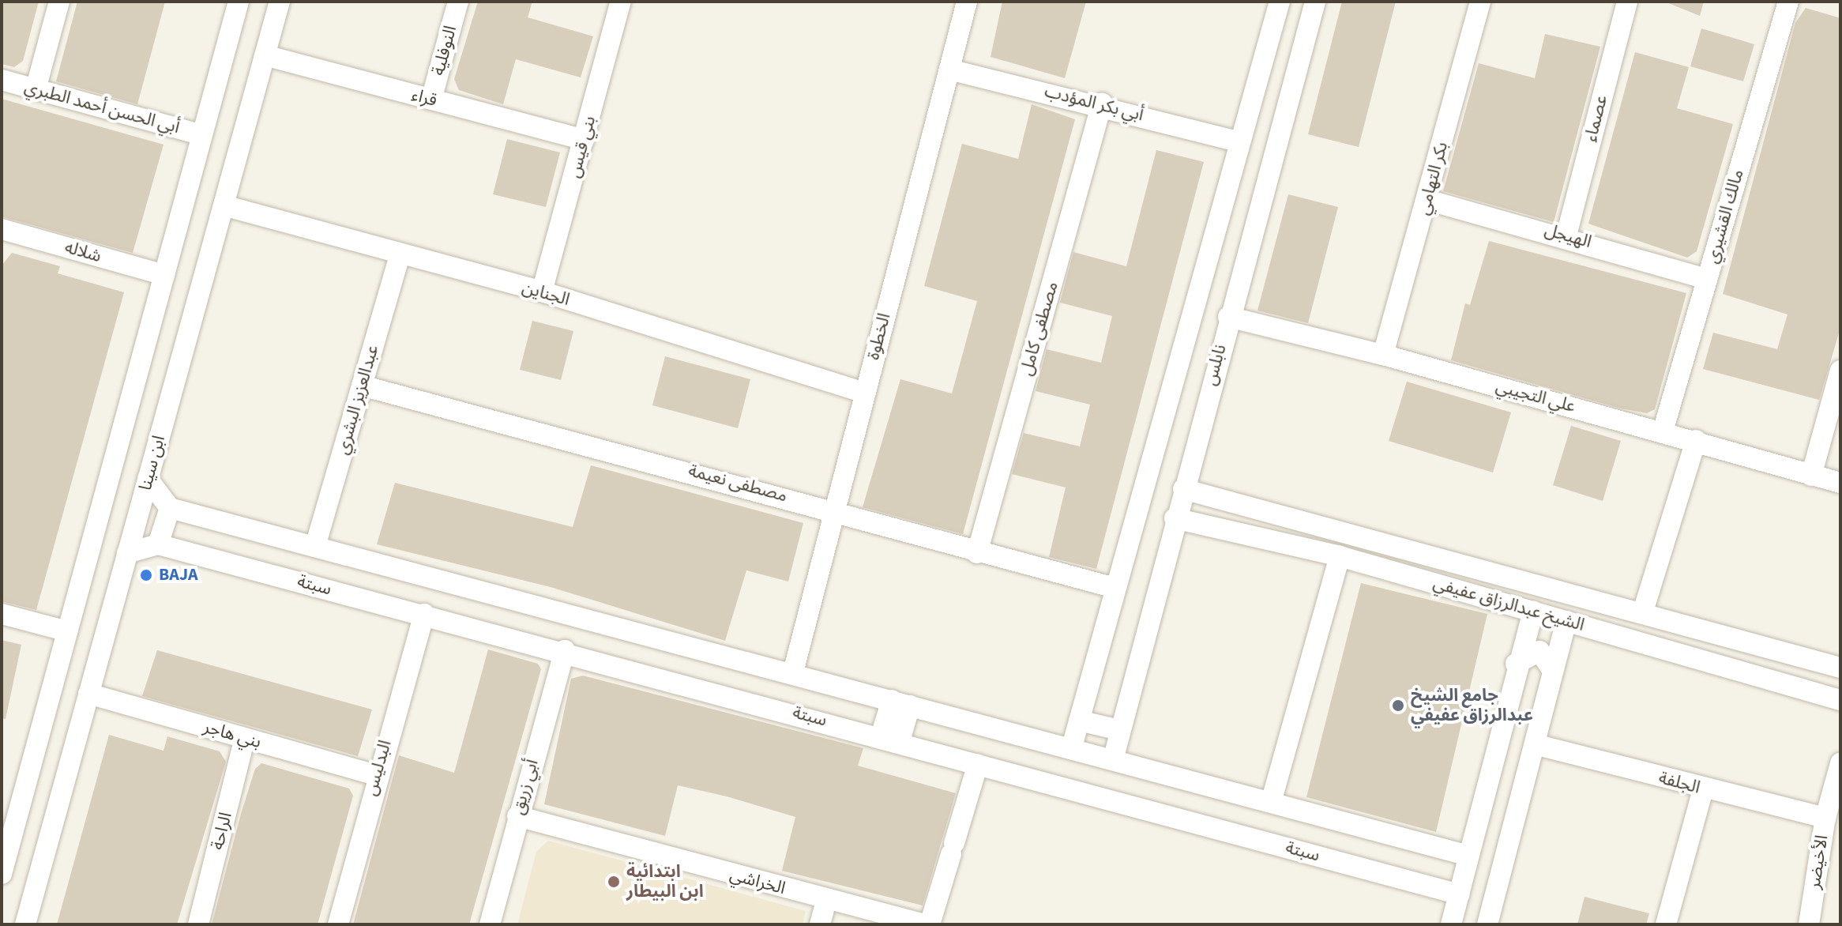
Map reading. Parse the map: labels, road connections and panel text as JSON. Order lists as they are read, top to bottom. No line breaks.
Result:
{"streets":{"street":["النوفلية","قراء","أبي بكر المؤدب","أبي الحسن أحمد الطبري","عصماء","بني قيس","بكر التهامي","مالك القشيري","الهيجل","شلاله","الجناين","مصطفى كامل","الخطوة","نابلس","علي التجيبي","عبدالعزيز البشري","ابن سينا","مصطفى نعيمة","سبتة","الشيخ عبدالرزاق عفيفي","بني هاجر","البدليس","الجلفة","أبي زريق","الراحة","الأخيضر","الخراشي"]},"crossings":[["النوفلية","قراء"],["قراء","بني قيس"],["قراء","ابن سينا"],["أبي بكر المؤدب","مصطفى كامل"],["أبي بكر المؤدب","الخطوة"],["عصماء","الهيجل"],["بني قيس","الجناين"],["بكر التهامي","الهيجل"],["بكر التهامي","علي التجيبي"],["مالك القشيري","الهيجل"],["مالك القشيري","علي التجيبي"],["الجناين","الخطوة"],["الجناين","عبدالعزيز البشري"],["الجناين","ابن سينا"],["مصطفى كامل","مصطفى نعيمة"],["الخطوة","مصطفى نعيمة"],["نابلس","علي التجيبي"],["نابلس","الشيخ عبدالرزاق عفيفي"],["عبدالعزيز البشري","مصطفى نعيمة"],["ابن سينا","بني هاجر"],["سبتة","البدليس"],["سبتة","أبي زريق"],["بني هاجر","البدليس"],["بني هاجر","الراحة"],["الجلفة","الأخيضر"],["أبي زريق","الخراشي"]],"places":["BAJA","جامع الشيخ عبدالرزاق عفيفي","ابتدائية ابن البيطار"]}
